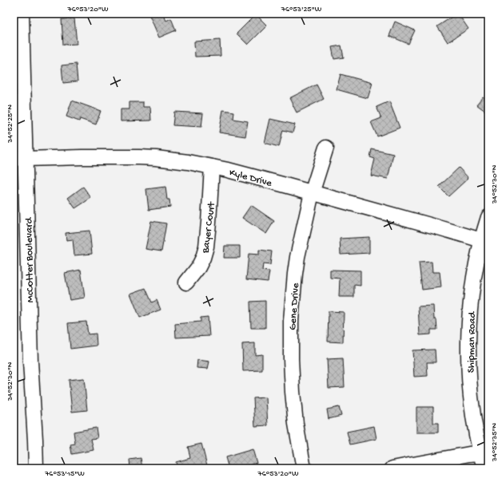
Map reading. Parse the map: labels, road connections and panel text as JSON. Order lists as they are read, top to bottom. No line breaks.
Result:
{"streets":{"street":["Kyle Drive","Bayer Court","McCotter Boulevard","Gene Drive","Shipman Road"]},"crossings":[["Kyle Drive","Bayer Court"],["Kyle Drive","McCotter Boulevard"],["Kyle Drive","Gene Drive"],["Kyle Drive","Shipman Road"]],"coordinates":["76°53'20\"W","76°53'25\"W","34°52'25\"N","34°52'30\"N","34°52'35\"N","76°53'15\"W"]}
